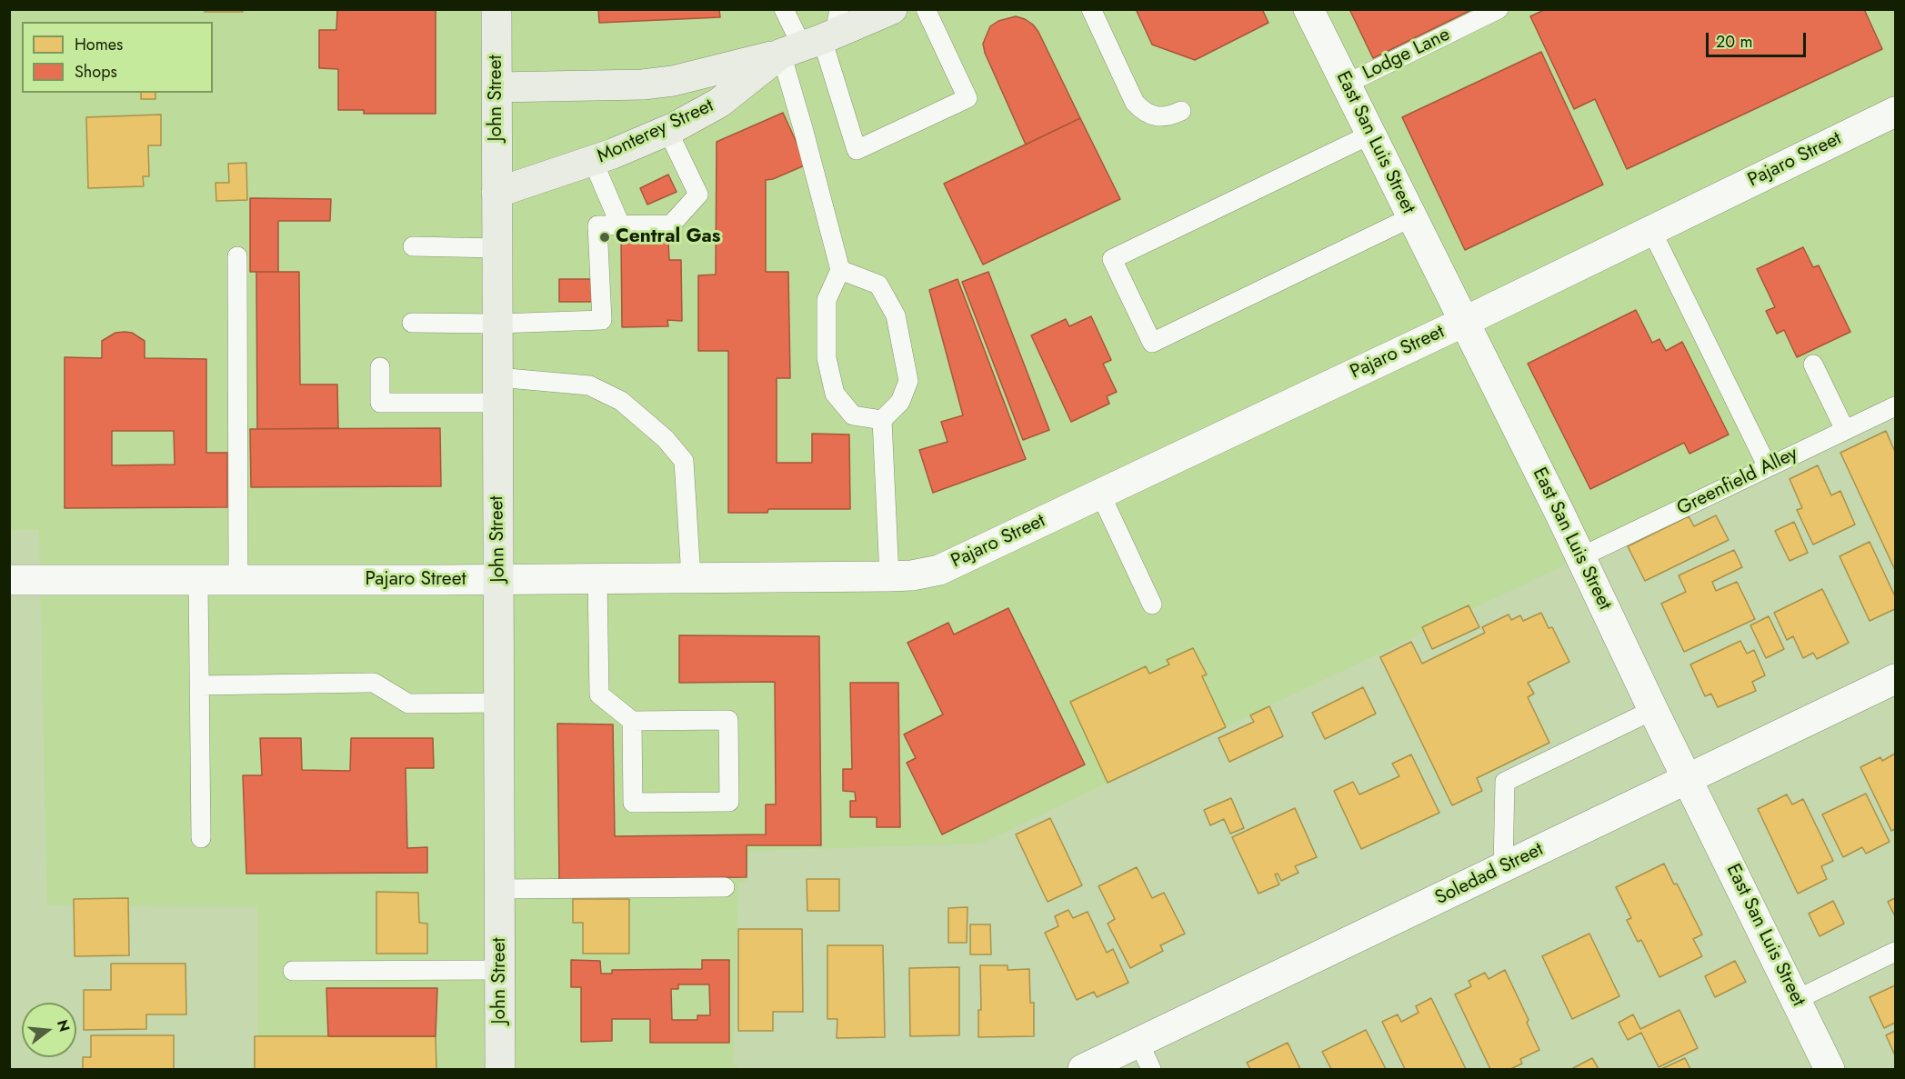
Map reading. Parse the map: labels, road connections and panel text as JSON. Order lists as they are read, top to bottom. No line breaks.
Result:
{"streets":{"main road":["John Street","Monterey Street"],"street":["East San Luis Street","Pajaro Street","Soledad Street"],"lane":["Lodge Lane","Greenfield Alley"]},"crossings":[["Lodge Lane","East San Luis Street"],["John Street","Monterey Street"],["John Street","Pajaro Street"],["East San Luis Street","Pajaro Street"],["East San Luis Street","Greenfield Alley"],["East San Luis Street","Soledad Street"]],"places":["Central Gas"],"legend":["Homes","Shops"],"scale_bar":"20 m","north":"right"}
